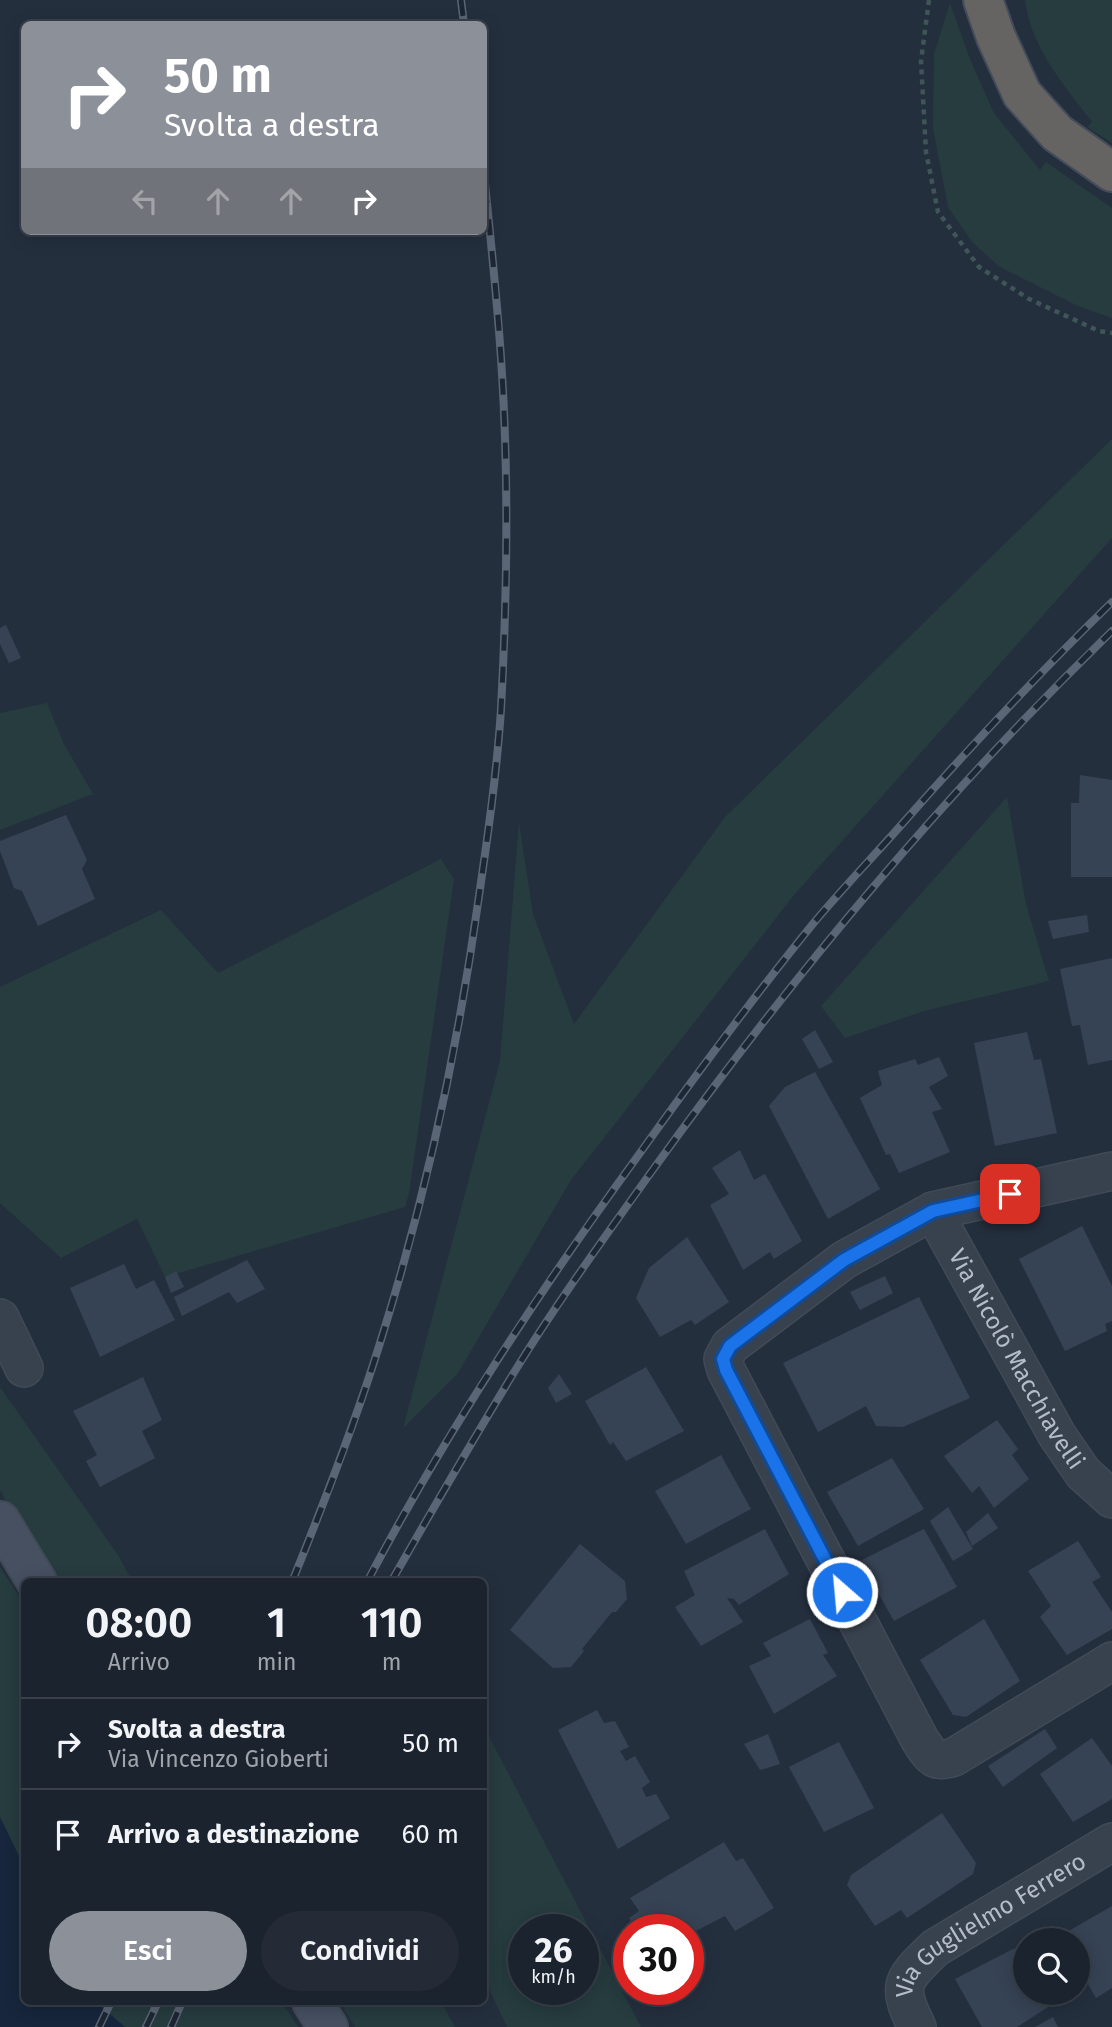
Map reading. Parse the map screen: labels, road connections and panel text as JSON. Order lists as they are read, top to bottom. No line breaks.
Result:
{"streets":{"street":["Via Nicolò Macchiavelli","Via Guglielmo Ferrero"]},"page":{"turn":["50 m","Svolta a destra"],"eta":["08:00","Arrivo","1","min","110","m"],"list":[{"name":"Svolta a destra","note":"Via Vincenzo Gioberti","value":"50 m"},{"name":"Arrivo a destinazione","value":"60 m"}],"buttons":["Esci","Condividi"],"speed":"26 km/h","limit":"30"}}
